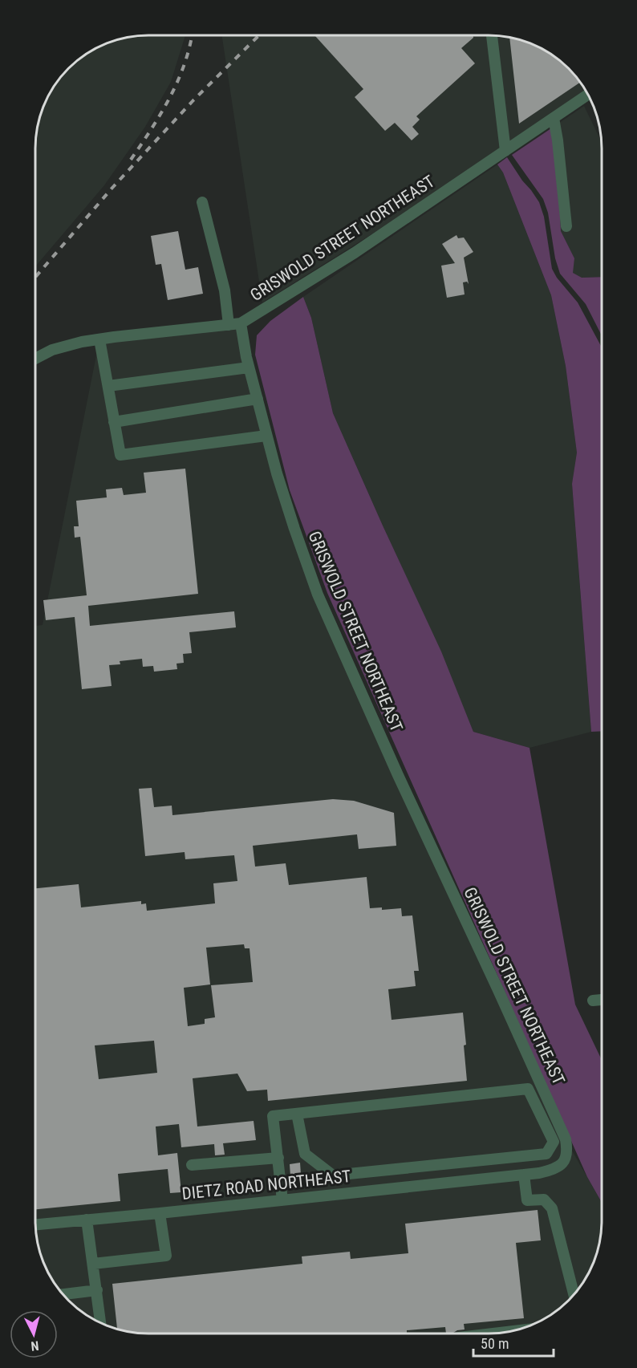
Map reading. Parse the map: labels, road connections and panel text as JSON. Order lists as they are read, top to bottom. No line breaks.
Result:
{"streets":{"street":["GRISWOLD STREET NORTHEAST","DIETZ ROAD NORTHEAST"]},"crossings":[["GRISWOLD STREET NORTHEAST","DIETZ ROAD NORTHEAST"]],"scale_bar":"50 m","north":"bottom"}
